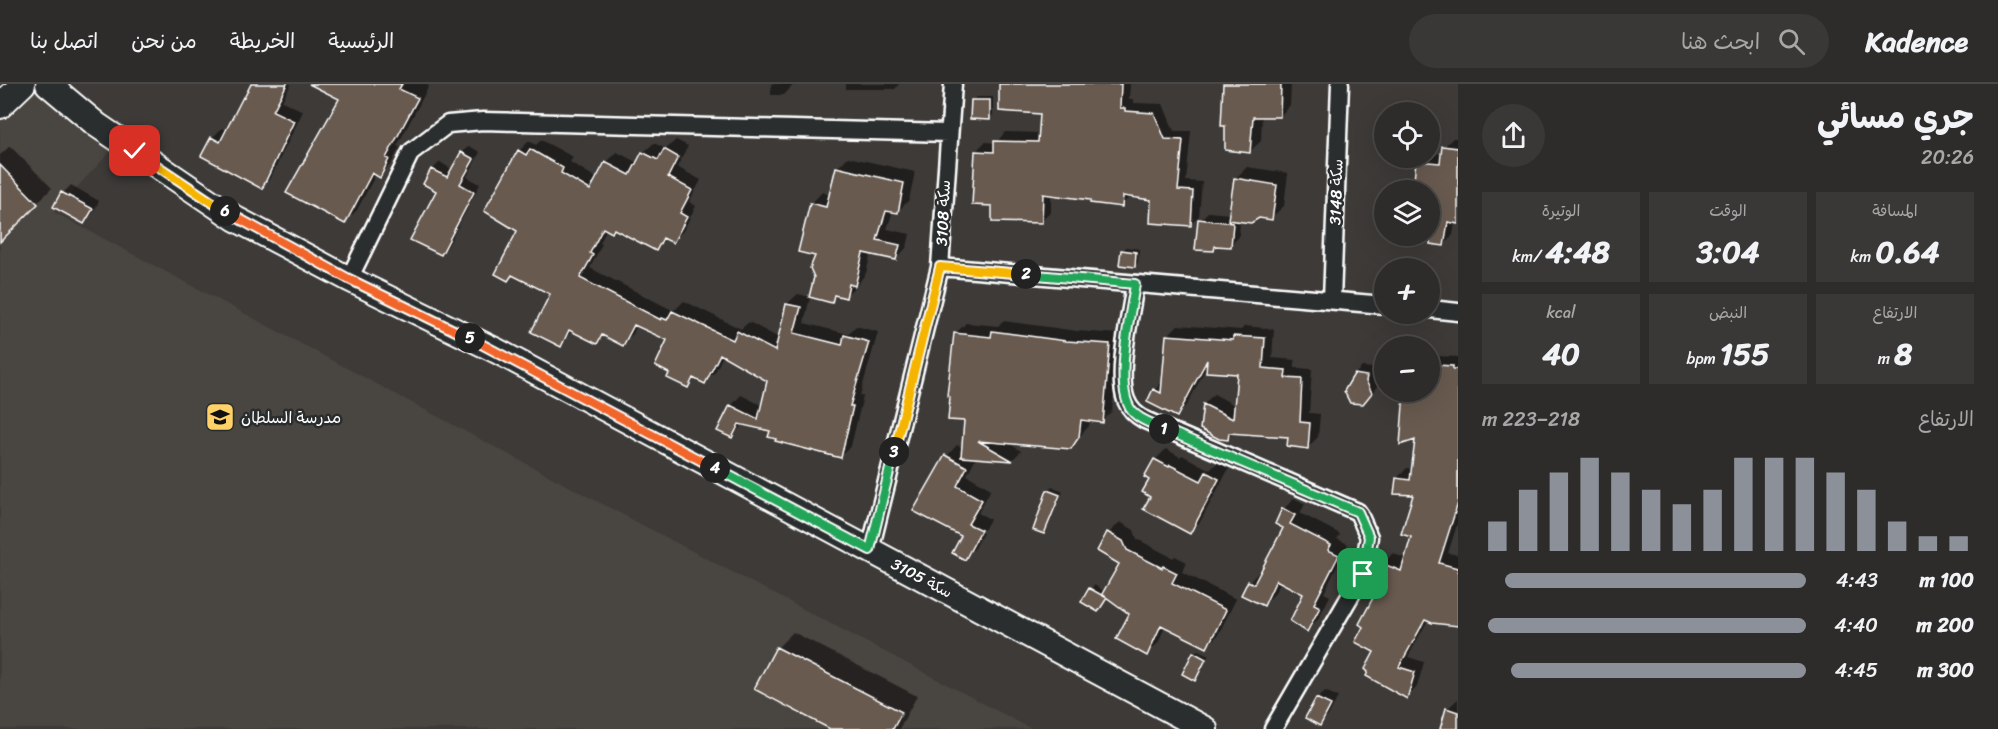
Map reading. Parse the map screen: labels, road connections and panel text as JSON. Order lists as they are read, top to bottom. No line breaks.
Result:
{"streets":{"street":["سكة 3148","سكة 3108","سكة 3105"]},"crossings":[["سكة 3108","سكة 3105"]],"places":{"school or university":["مدرسة السلطان"]},"page":{"header":"Kadence","search":"ابحث هنا","nav":["الرئيسية","الخريطة","من نحن","اتصل بنا"],"heading":["جري مسائي","20:26"],"map_buttons":["+","−"],"stats":[["المسافة","0.64 km"],["الوقت","3:04"],["الوتيرة","4:48 /km"],["الارتفاع","8 m"],["النبض","155 bpm"],["kcal","40"]],"pins":["6","2","5","1","3","4"],"chart":["الارتفاع","218–223 m"],"list":[{"name":"100 m","note":"4:43"},{"name":"200 m","note":"4:40"},{"name":"300 m","note":"4:45"}]}}
